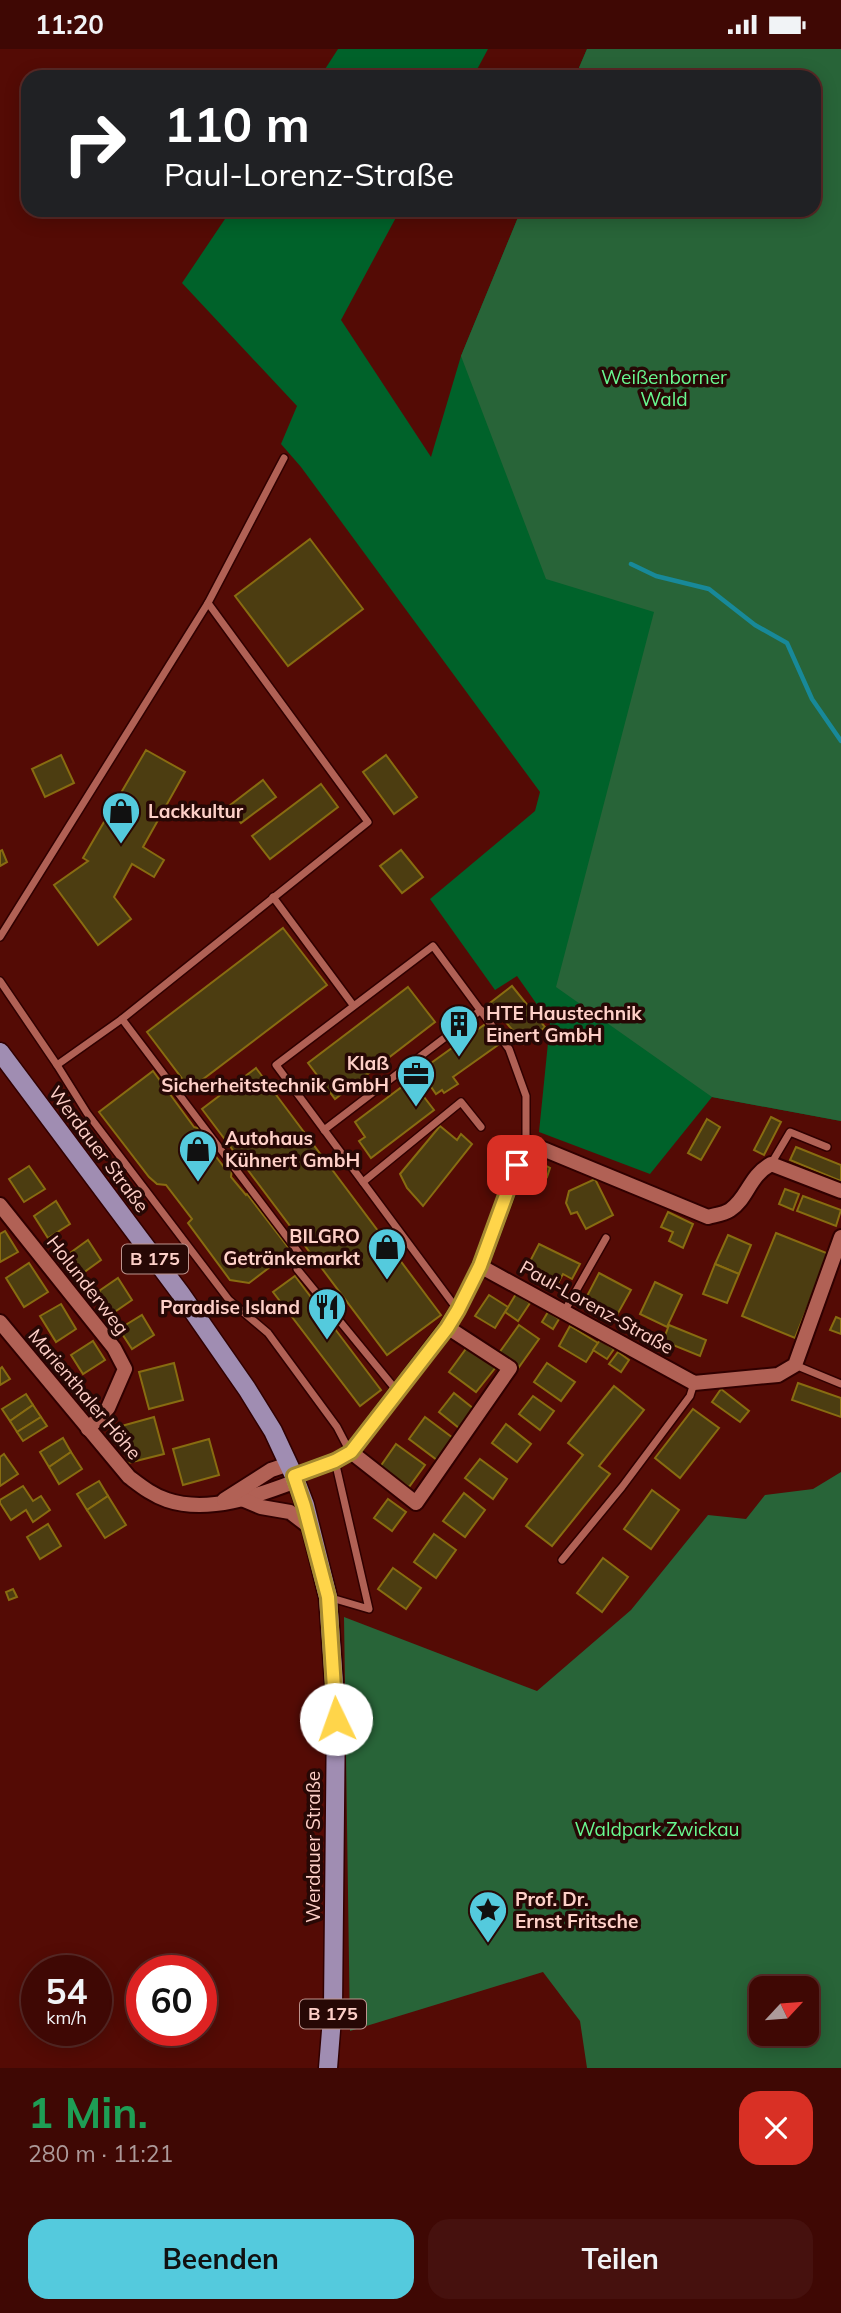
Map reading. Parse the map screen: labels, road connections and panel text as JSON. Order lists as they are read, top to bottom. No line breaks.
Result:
{"streets":{"main road":["Werdauer Straße","B 175"],"street":["Holunderweg","Paul-Lorenz-Straße","Marienthaler Höhe"]},"crossings":[["Werdauer Straße","Marienthaler Höhe"],["Holunderweg","Marienthaler Höhe"]],"parks":["Weißenborner Wald","Waldpark Zwickau"],"places":{"shop":["Lackkultur","Autohaus Kühnert GmbH","BILGRO Getränkemarkt"],"building":["HTE Haustechnik Einert GmbH"],"office":["Klaß Sicherheitstechnik GmbH"],"restaurant":["Paradise Island"],"place":["Prof. Dr. Ernst Fritsche"]},"north":"top right","page":{"status":"11:20","turn":["110 m","Paul-Lorenz-Straße"],"speed":"54 km/h","limit":"60","heading":["1 Min.","280 m · 11:21"],"buttons":["Beenden","Teilen"]}}
